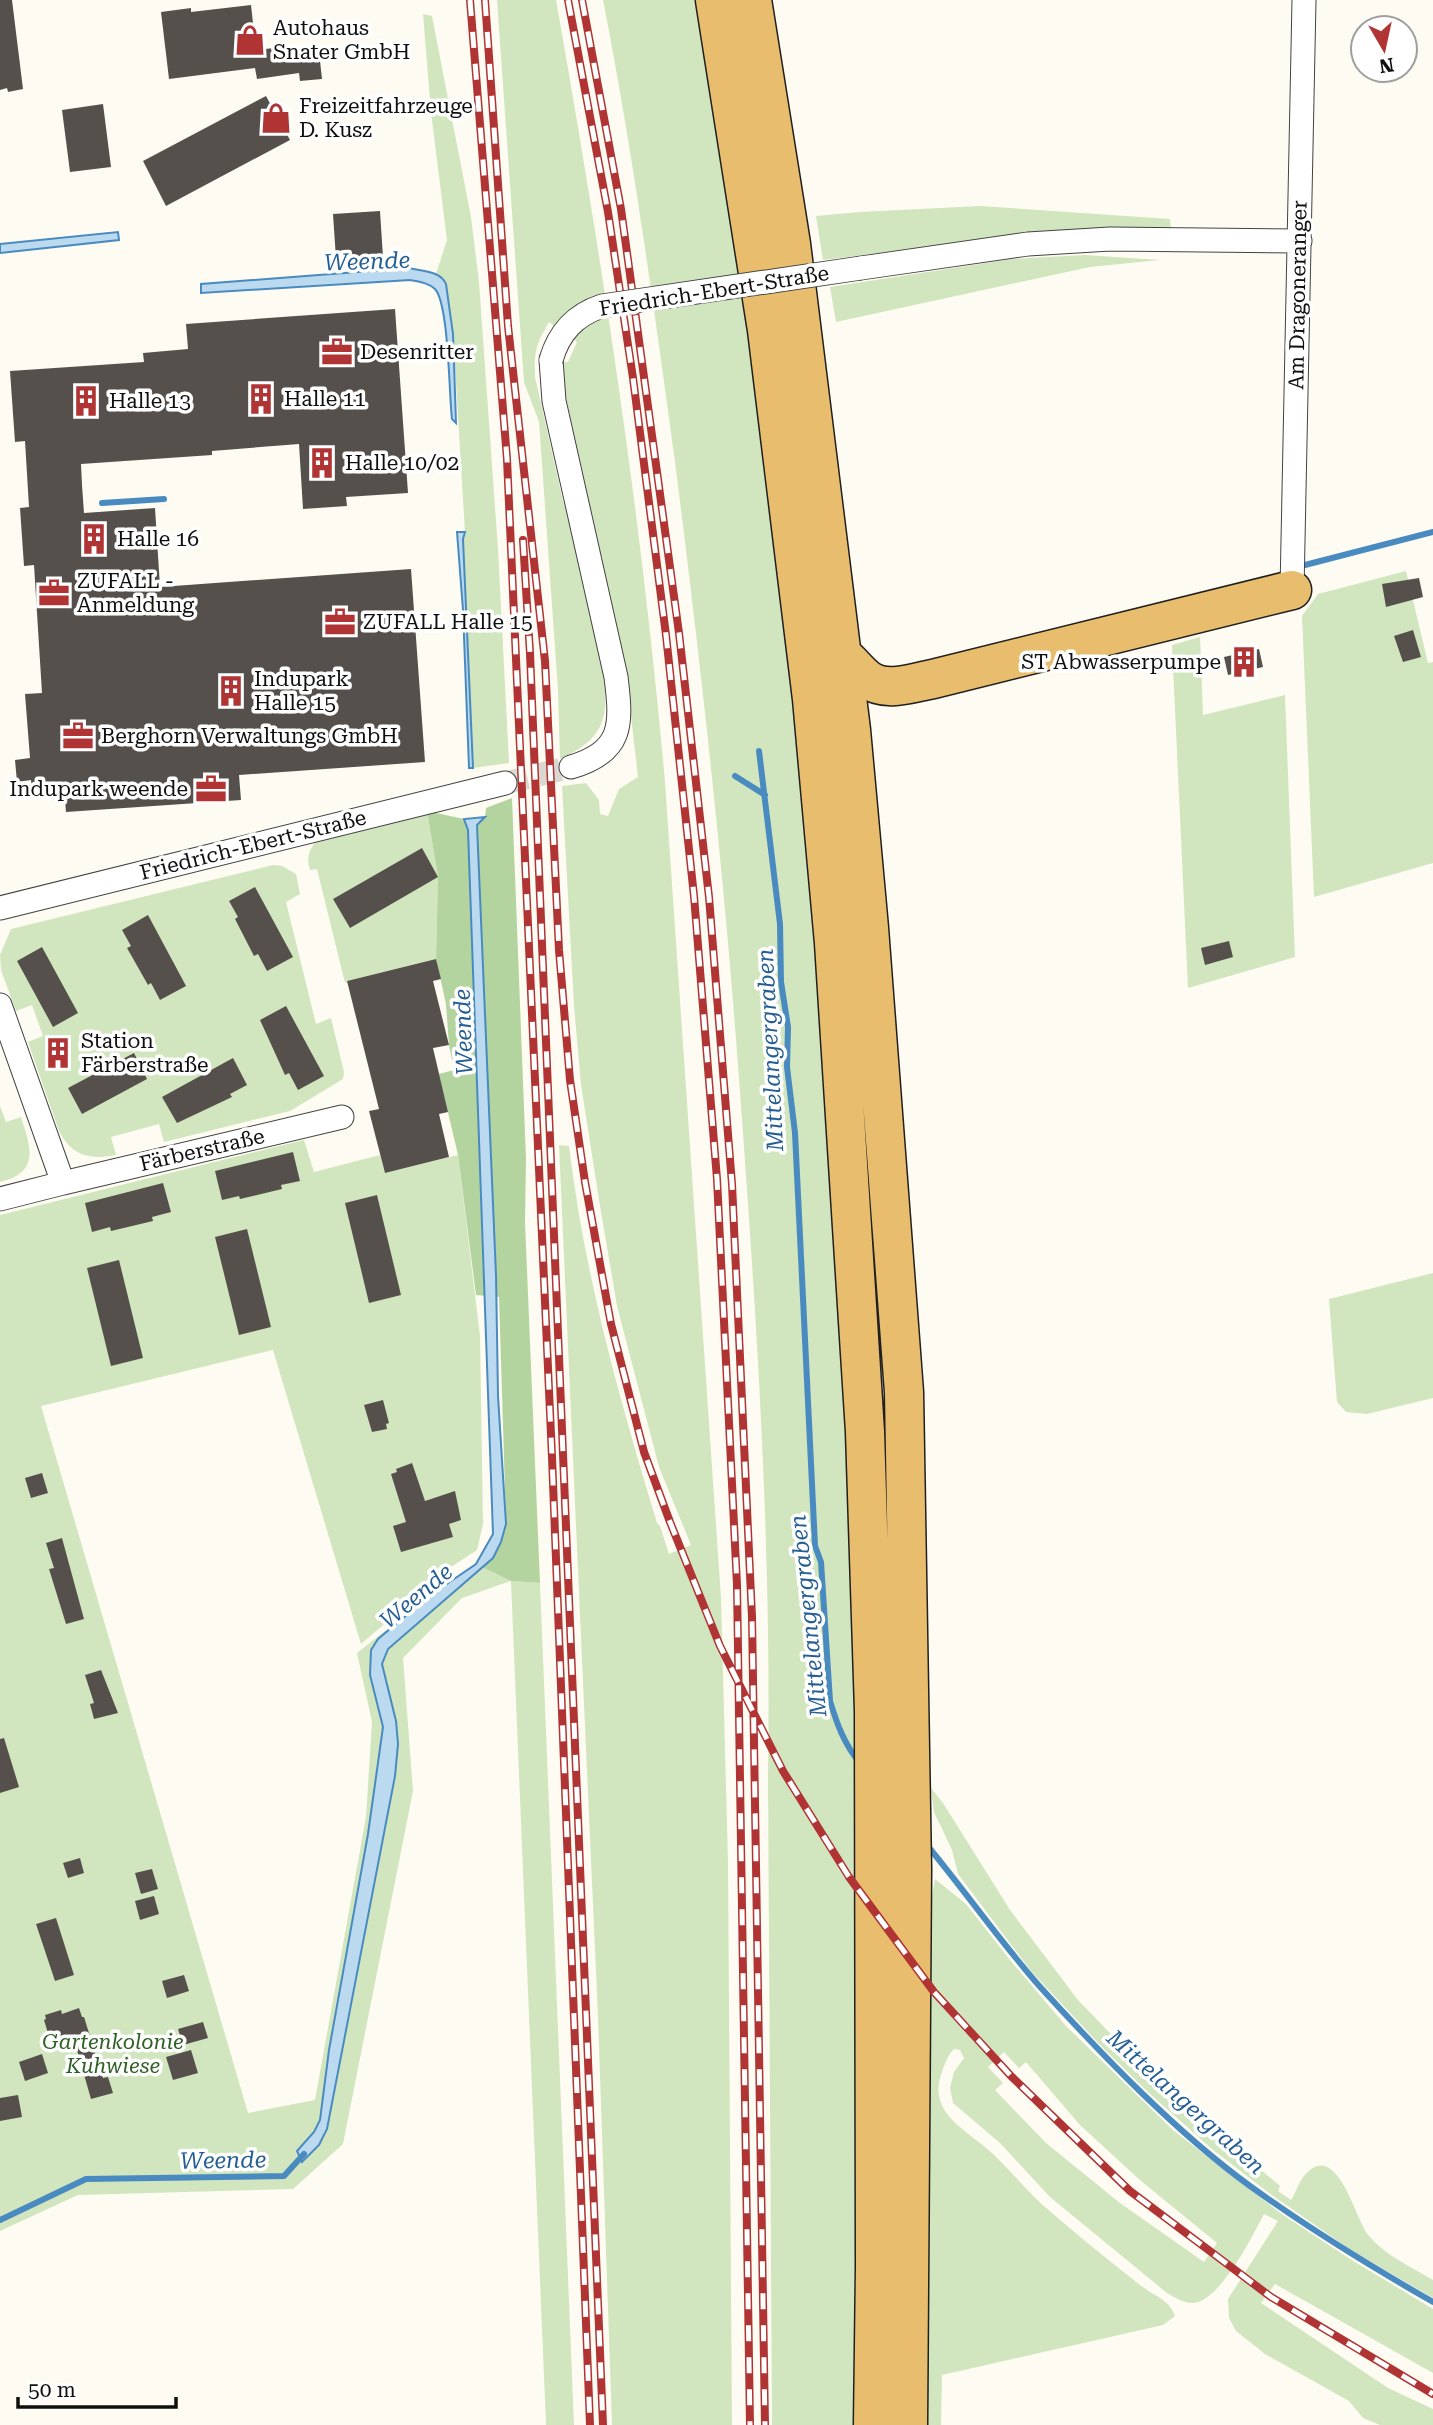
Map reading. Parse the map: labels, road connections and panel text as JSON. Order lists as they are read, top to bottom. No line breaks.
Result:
{"streets":{"street":["Friedrich-Ebert-Straße","Am Dragoneranger","Färberstraße"]},"crossings":[["Friedrich-Ebert-Straße","Am Dragoneranger"]],"water":["Weende","Mittelangergraben"],"parks":["Gartenkolonie Kuhwiese"],"places":{"shop":["Autohaus Snater GmbH","Freizeitfahrzeuge D. Kusz"],"office":["Desenritter","ZUFALL - Anmeldung","ZUFALL Halle 15","Berghorn Verwaltungs GmbH","Indupark weende"],"building":["Halle 11","Halle 13","Halle 10/02","Halle 16","ST Abwasserpumpe","Indupark Halle 15","Station Färberstraße"]},"scale_bar":"50 m","north":"bottom"}
